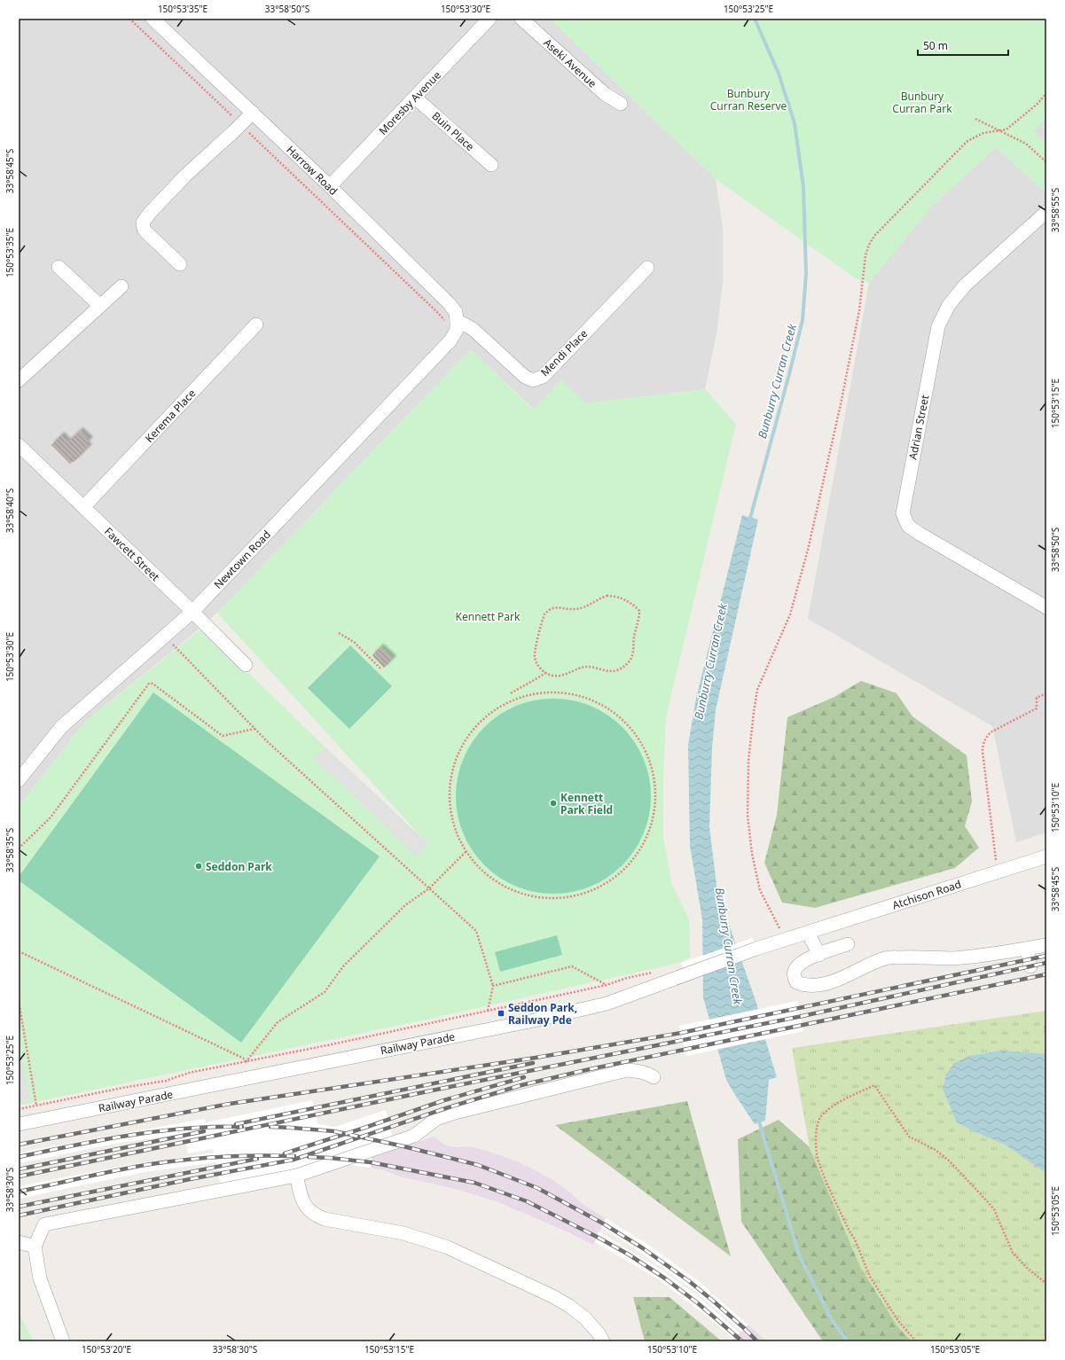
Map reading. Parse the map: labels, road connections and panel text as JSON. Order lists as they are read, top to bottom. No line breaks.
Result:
{"streets":{"street":["Aseki Avenue","Moresby Avenue","Buin Place","Harrow Road","Mendi Place","Kerema Place","Adrian Street","Fawcett Street","Newtown Road","Atchison Road","Railway Parade"]},"crossings":[["Moresby Avenue","Buin Place"],["Moresby Avenue","Harrow Road"],["Harrow Road","Mendi Place"],["Harrow Road","Newtown Road"],["Mendi Place","Newtown Road"],["Kerema Place","Fawcett Street"],["Fawcett Street","Newtown Road"],["Atchison Road","Railway Parade"]],"water":["Bunburry Curran Creek"],"parks":["Bunbury Curran Reserve","Bunbury Curran Park","Kennett Park"],"places":{"other":["Kennett Park Field","Seddon Park"],"transit":["Seddon Park, Railway Pde"]},"scale_bar":"50 m","coordinates":["150°53'35\"E","33°58'50\"S","150°53'30\"E","150°53'25\"E","33°58'45\"S","33°58'55\"S","150°53'15\"E","33°58'40\"S","150°53'10\"E","33°58'35\"S","33°58'30\"S","150°53'05\"E","150°53'20\"E"]}
